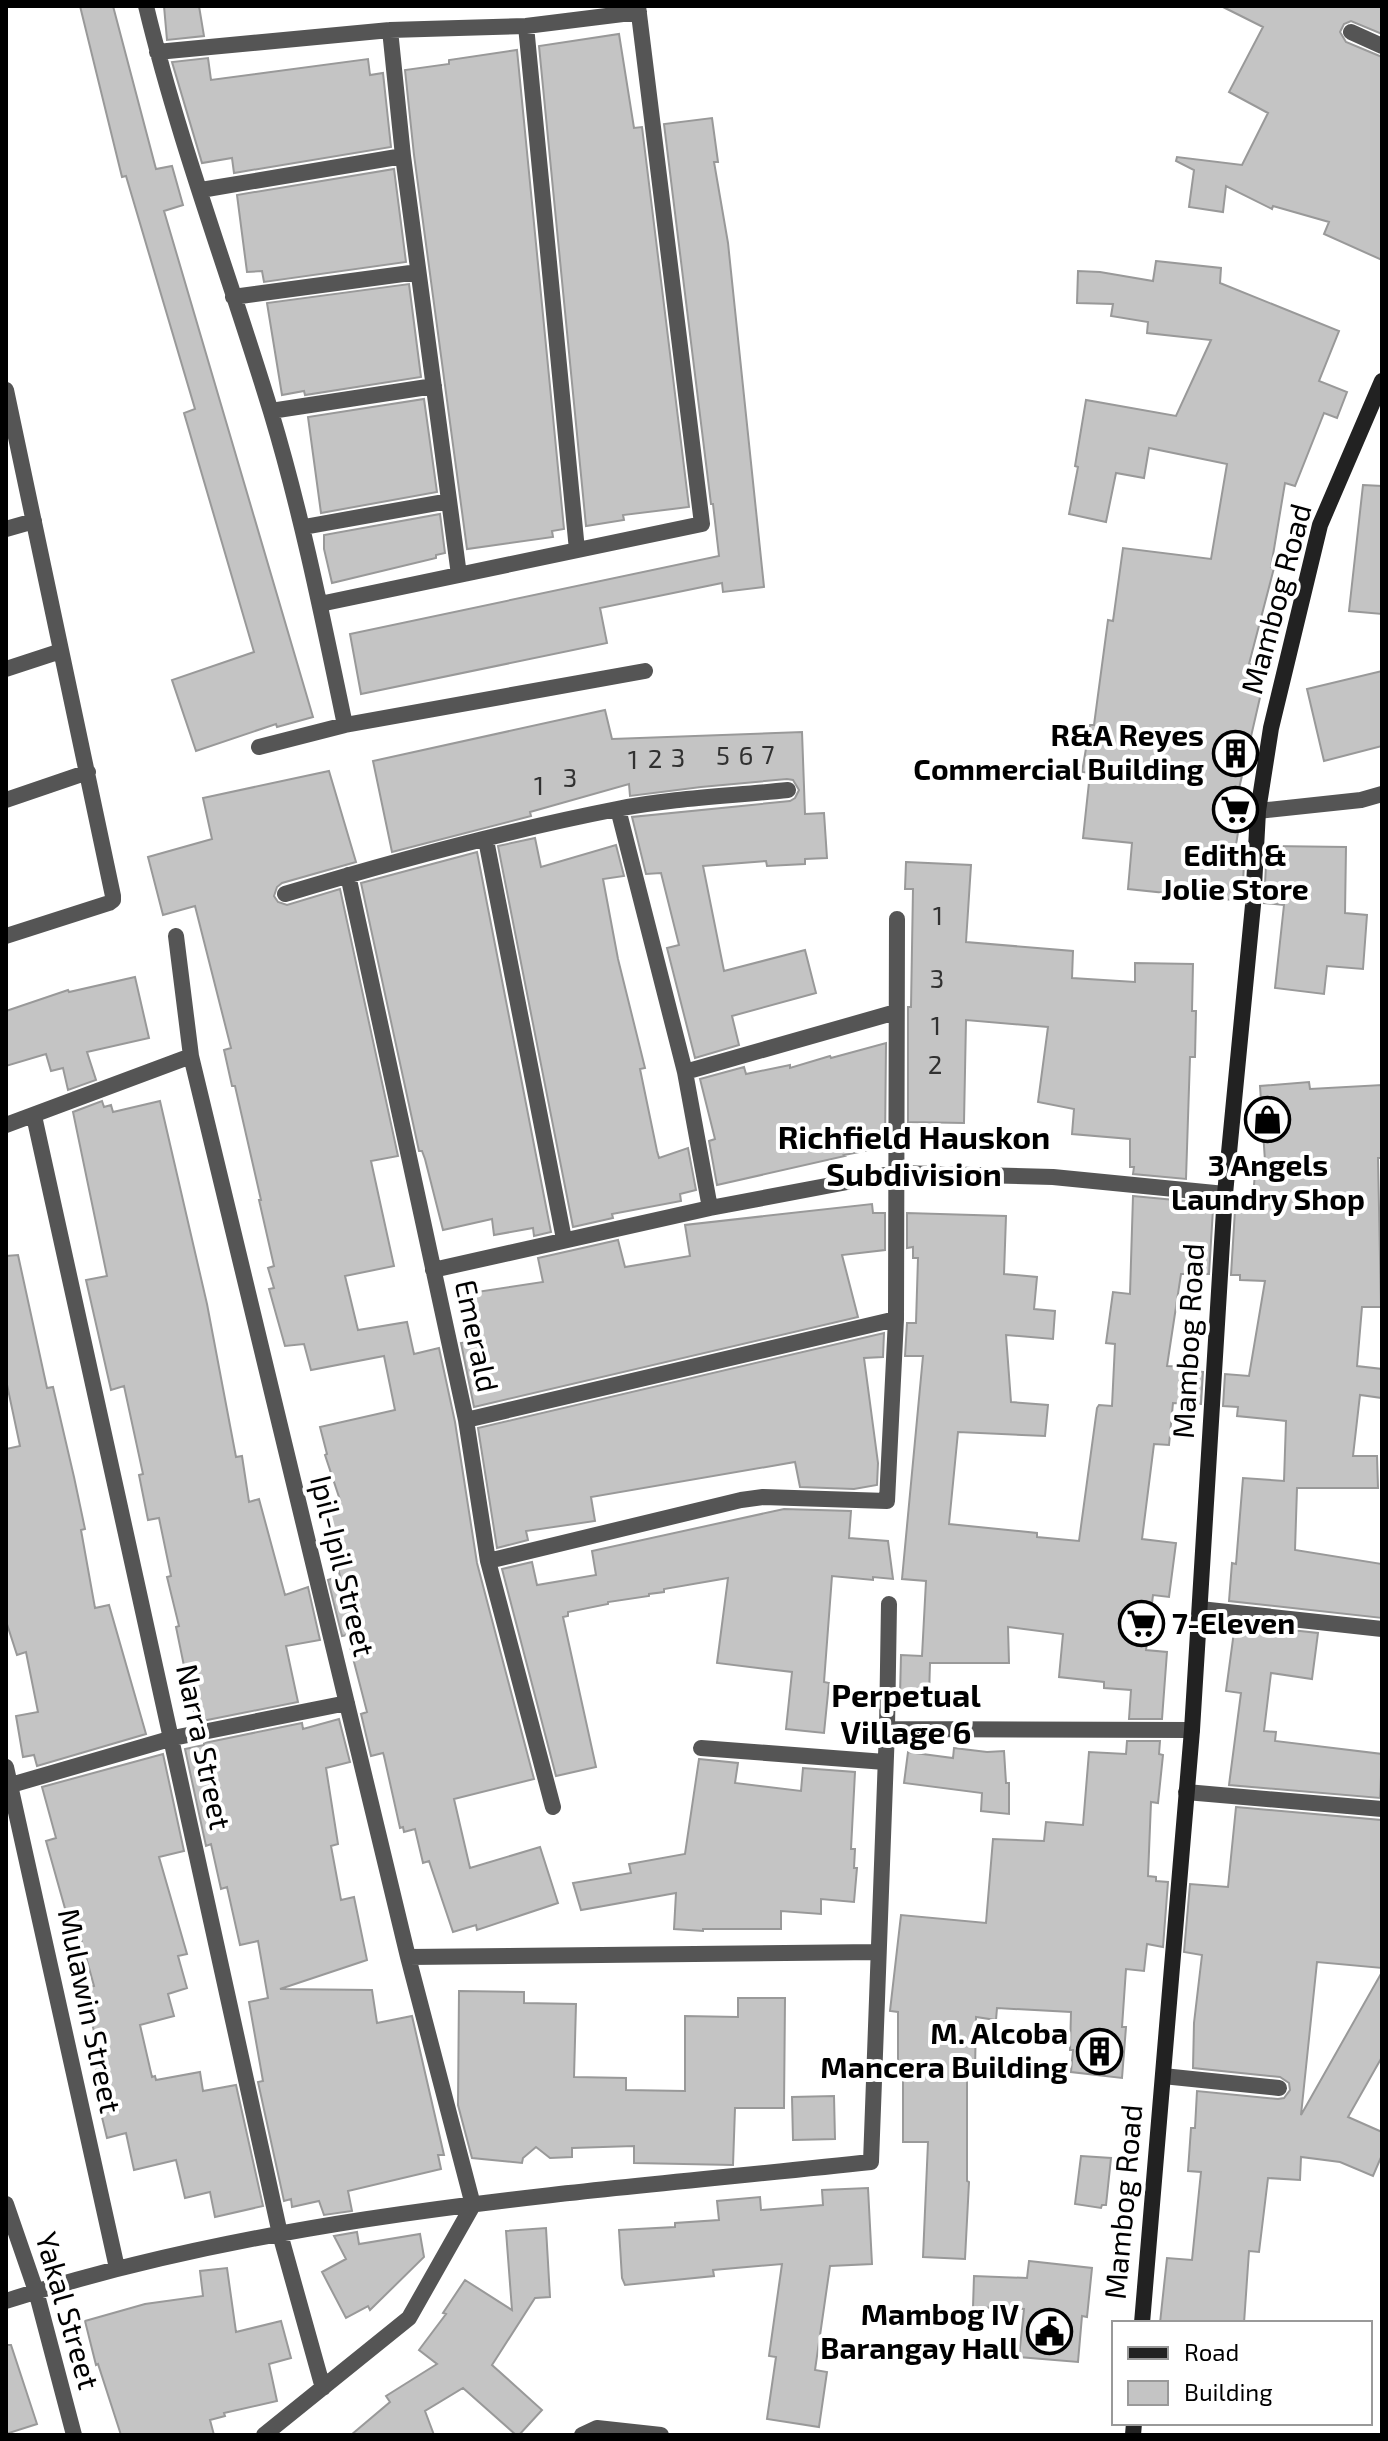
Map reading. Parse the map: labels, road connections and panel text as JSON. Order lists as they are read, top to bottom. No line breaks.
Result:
{"streets":{"main road":["Mambog Road"],"street":["Emerald","Ipil-Ipil Street","Narra Street","Mulawin Street","Yakal Street"]},"districts":["Richfield Hauskon Subdivision","Perpetual Village 6"],"places":{"building":["R&A Reyes Commercial Building","M. Alcoba Mancera Building"],"supermarket":["Edith & Jolie Store","7-Eleven"],"shop":["3 Angels Laundry Shop"],"public building":["Mambog IV Barangay Hall"]},"house_numbers":["7","5","6","3","2","1","3","1","1","3","1","2"],"legend":["Road","Building"]}
